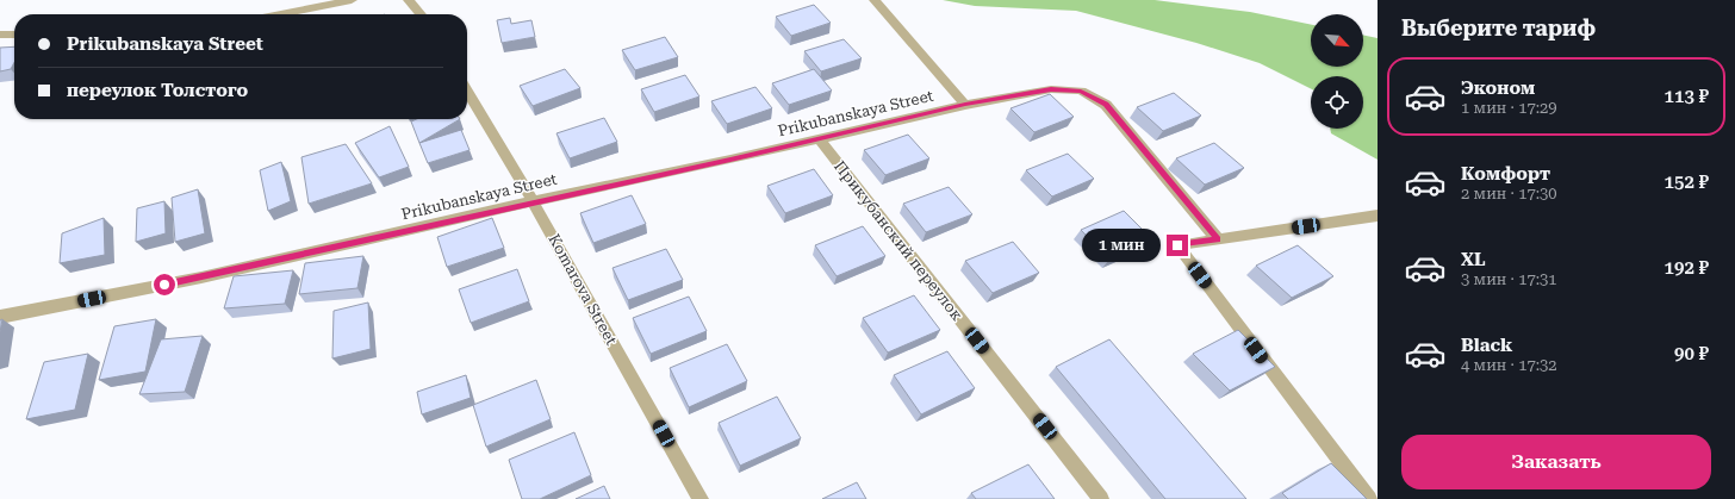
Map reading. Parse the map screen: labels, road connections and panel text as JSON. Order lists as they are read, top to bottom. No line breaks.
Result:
{"streets":{"street":["Prikubanskaya Street","Прикубанский переулок","Komarova Street"]},"crossings":[["Prikubanskaya Street","Прикубанский переулок"],["Prikubanskaya Street","Komarova Street"]],"north":"bottom right","page":{"heading":"Выберите тариф","banner":["Prikubanskaya Street","переулок Толстого"],"list":[{"name":"Эконом","note":"1 мин · 17:29","value":"113 ₽"},{"name":"Комфорт","note":"2 мин · 17:30","value":"152 ₽"},{"name":"XL","note":"3 мин · 17:31","value":"192 ₽"},{"name":"Black","note":"4 мин · 17:32","value":"90 ₽"}],"bubble":"1 мин","buttons":"Заказать"}}
